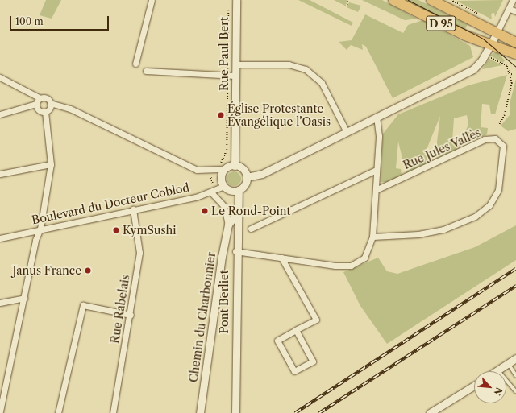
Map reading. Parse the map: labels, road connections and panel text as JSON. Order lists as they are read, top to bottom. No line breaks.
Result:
{"streets":{"main road":["D 95"],"street":["Rue Paul Bert","Rue Jules Vallès","Boulevard du Docteur Coblod","Pont Berliet","Rue Rabelais","Chemin du Charbonnier"]},"crossings":[["Rue Paul Bert","Boulevard du Docteur Coblod"],["Rue Paul Bert","Pont Berliet"],["Boulevard du Docteur Coblod","Pont Berliet"],["Boulevard du Docteur Coblod","Rue Rabelais"],["Boulevard du Docteur Coblod","Chemin du Charbonnier"],["Pont Berliet","Chemin du Charbonnier"]],"places":["Église Protestante Évangélique l’Oasis","Le Rond-Point","KymSushi","Janus France"],"scale_bar":"100 m","north":"bottom right"}
